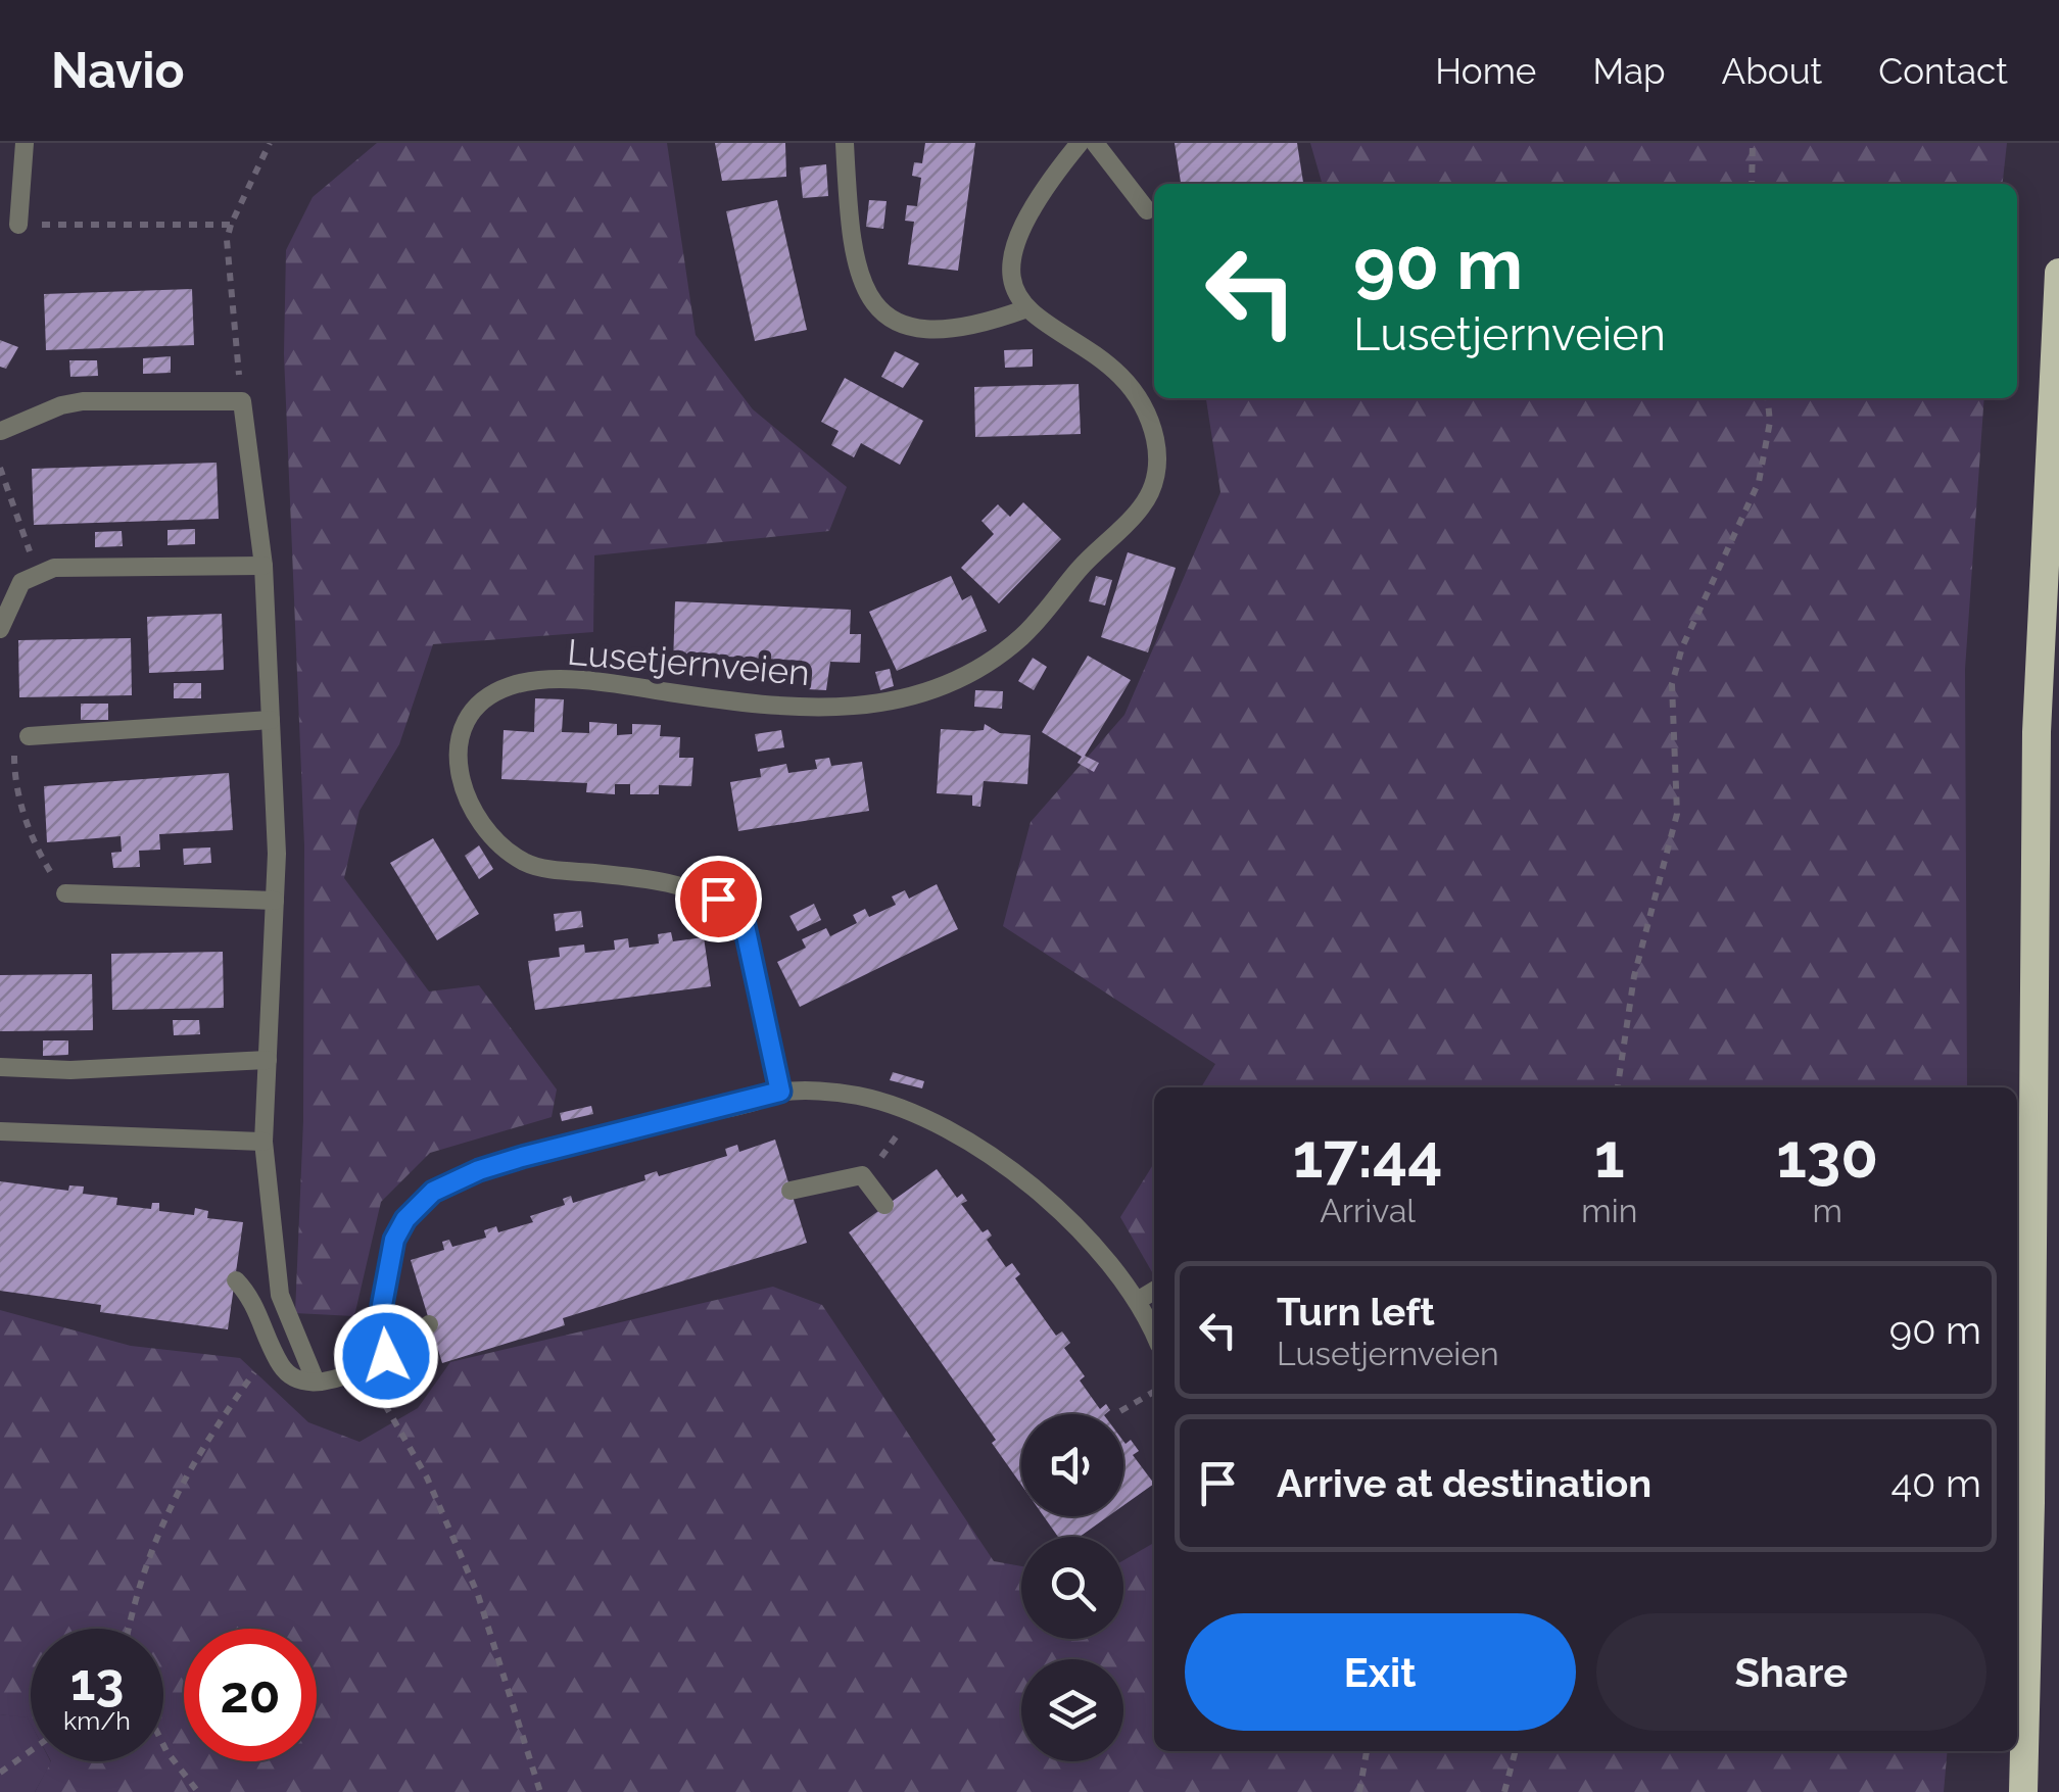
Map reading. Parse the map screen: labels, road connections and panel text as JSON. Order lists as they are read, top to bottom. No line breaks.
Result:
{"streets":{"lane":["Lusetjernveien"]},"page":{"header":"Navio","nav":["Home","Map","About","Contact"],"turn":["90 m","Lusetjernveien"],"eta":["17:44","Arrival","1","min","130","m"],"list":[{"name":"Turn left","note":"Lusetjernveien","value":"90 m"},{"name":"Arrive at destination","value":"40 m"}],"buttons":["Exit","Share"],"speed":"13 km/h","limit":"20"}}
